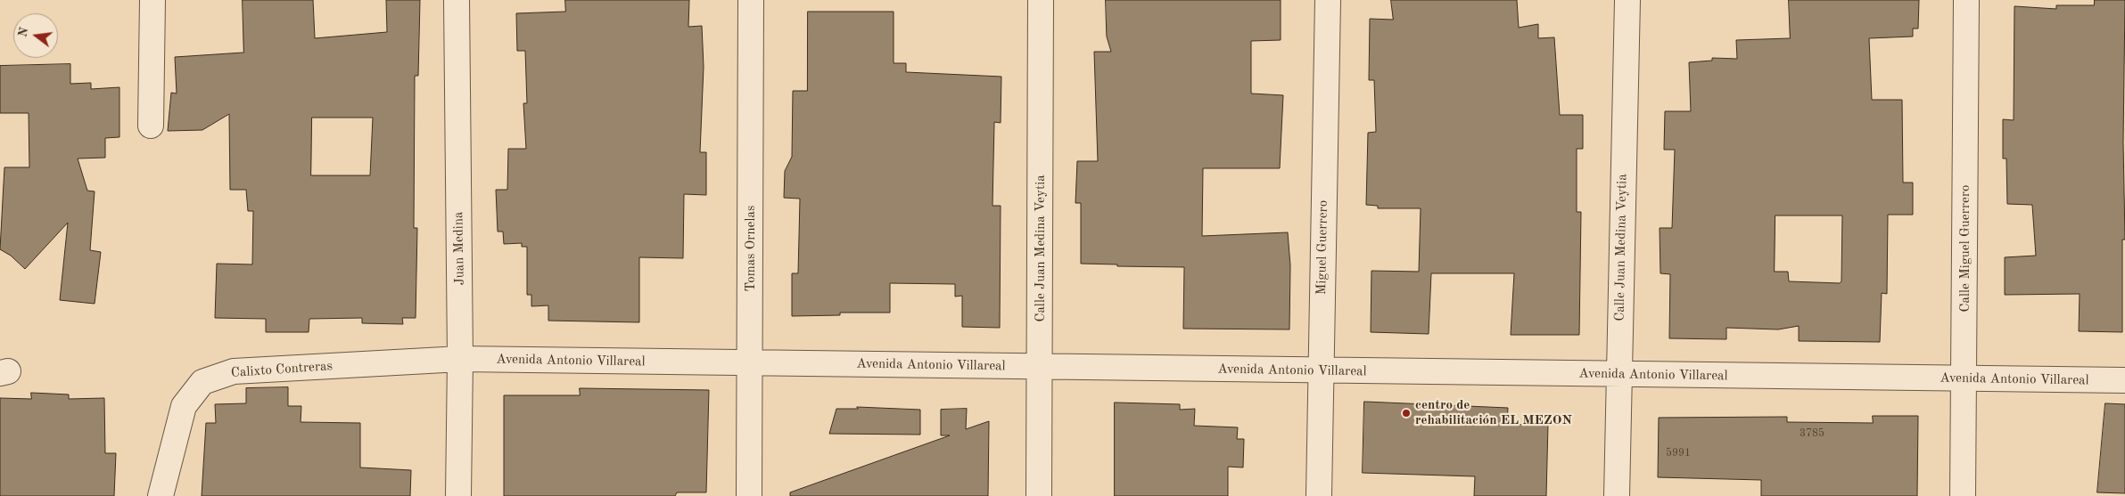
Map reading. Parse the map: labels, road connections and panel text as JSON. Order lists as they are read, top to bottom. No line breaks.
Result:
{"streets":{"street":["Miguel Guerrero","Calle Juan Medina Veytia","Juan Medina","Tomas Ornelas","Calle Miguel Guerrero","Avenida Antonio Villareal","Calixto Contreras"]},"crossings":[["Miguel Guerrero","Avenida Antonio Villareal"],["Calle Juan Medina Veytia","Avenida Antonio Villareal"],["Juan Medina","Avenida Antonio Villareal"],["Juan Medina","Calixto Contreras"],["Tomas Ornelas","Avenida Antonio Villareal"],["Calle Miguel Guerrero","Avenida Antonio Villareal"],["Avenida Antonio Villareal","Calixto Contreras"]],"places":["centro de rehabilitación EL MEZON"],"house_numbers":["3785","5991"],"north":"left"}
